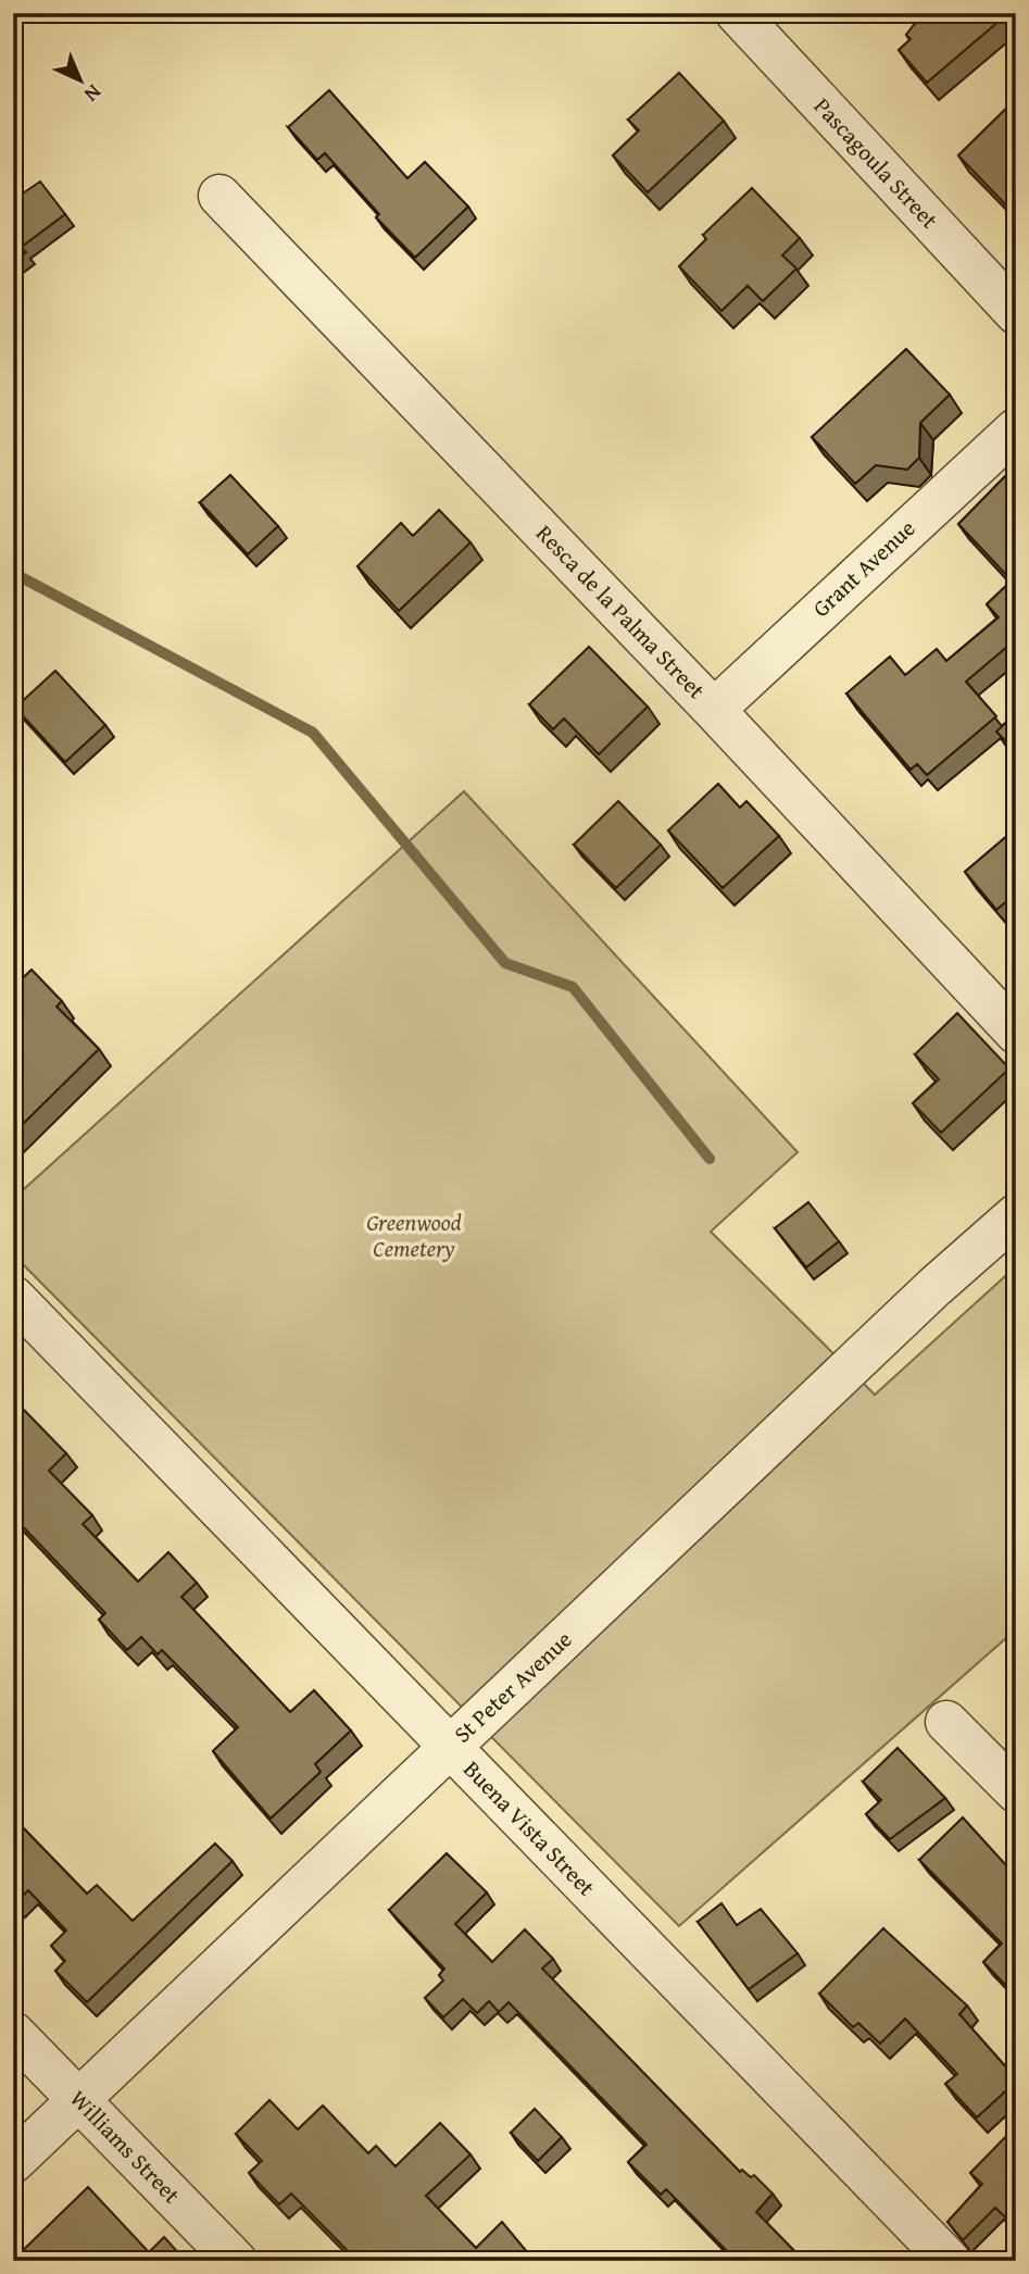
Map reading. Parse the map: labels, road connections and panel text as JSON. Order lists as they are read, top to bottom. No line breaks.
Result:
{"streets":{"street":["Pascagoula Street","Grant Avenue","Resca de la Palma Street","St Peter Avenue","Buena Vista Street","Williams Street"]},"crossings":[["Grant Avenue","Resca de la Palma Street"],["St Peter Avenue","Buena Vista Street"],["St Peter Avenue","Williams Street"]],"parks":["Greenwood Cemetery"],"north":"bottom right"}
